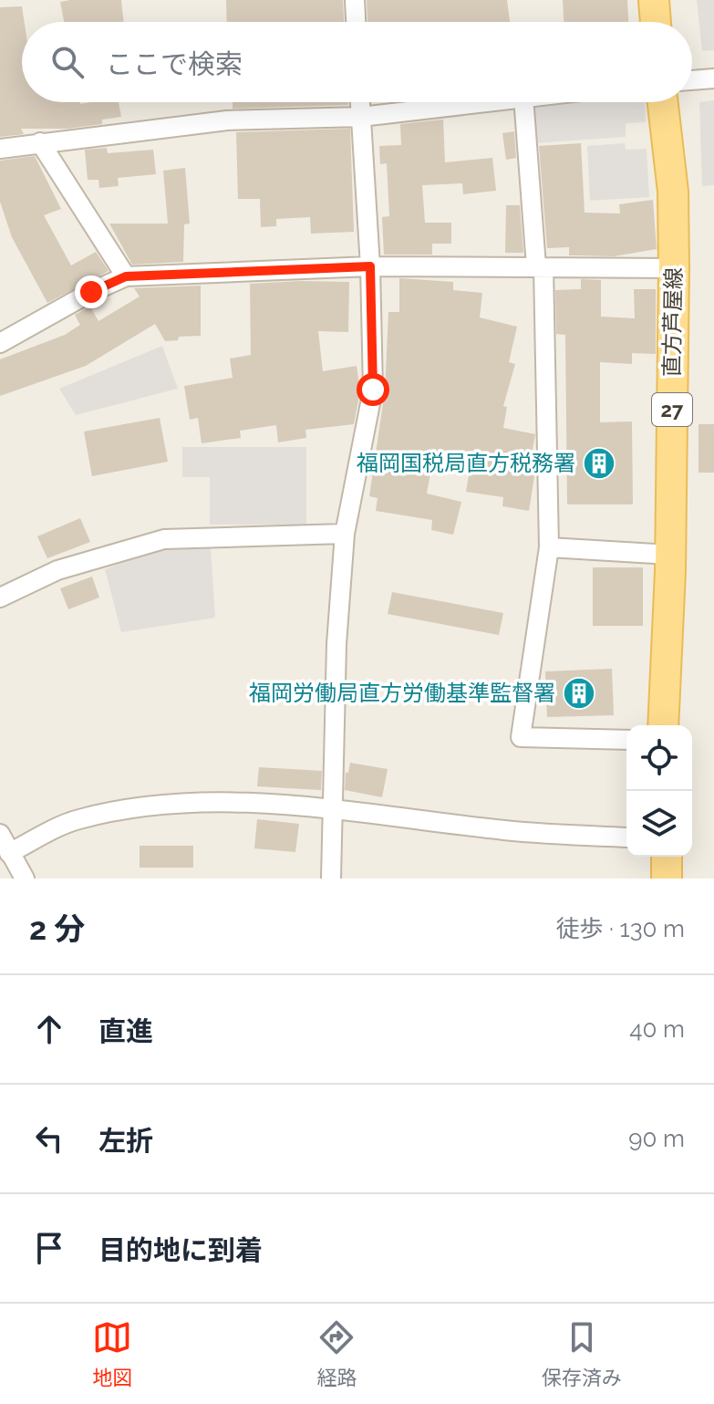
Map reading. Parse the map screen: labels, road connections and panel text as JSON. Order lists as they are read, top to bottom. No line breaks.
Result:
{"streets":{"main road":["直方芦屋線","27"]},"places":{"building":["福岡国税局直方税務署","福岡労働局直方労働基準監督署"]},"page":{"search":"ここで検索","heading":["2 分","徒歩 · 130 m"],"list":[["直進","40 m"],["左折","90 m"],"目的地に到着"],"nav":["地図","経路","保存済み"]}}
